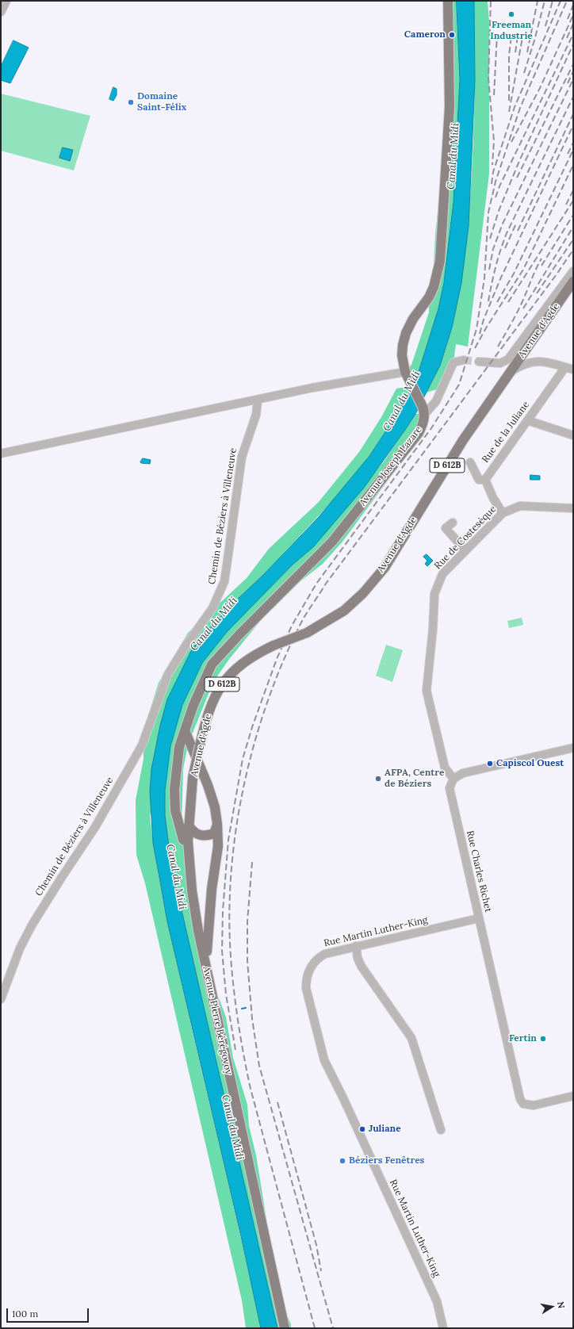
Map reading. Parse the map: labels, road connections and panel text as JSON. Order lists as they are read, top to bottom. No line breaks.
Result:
{"streets":{"main road":["Avenue d'Agde","D 612B","Avenue Joseph Lazare","Avenue Pierre Bérégovoy"],"street":["Rue de la Juliane","Chemin de Béziers à Villeneuve","Rue de Costesèque","Rue Charles Richet","Rue Martin Luther-King"]},"crossings":[["Avenue d'Agde","Avenue Joseph Lazare"],["Avenue d'Agde","Avenue Pierre Bérégovoy"],["Avenue Joseph Lazare","Avenue Pierre Bérégovoy"],["Rue de Costesèque","Rue Charles Richet"],["Rue Charles Richet","Rue Martin Luther-King"]],"water":["Canal du Midi"],"places":["Freeman Industrie","Cameron","Domaine Saint-Félix","Capiscol Ouest","AFPA, Centre de Béziers","Fertin","Juliane","Béziers Fenêtres"],"scale_bar":"100 m","north":"right"}
